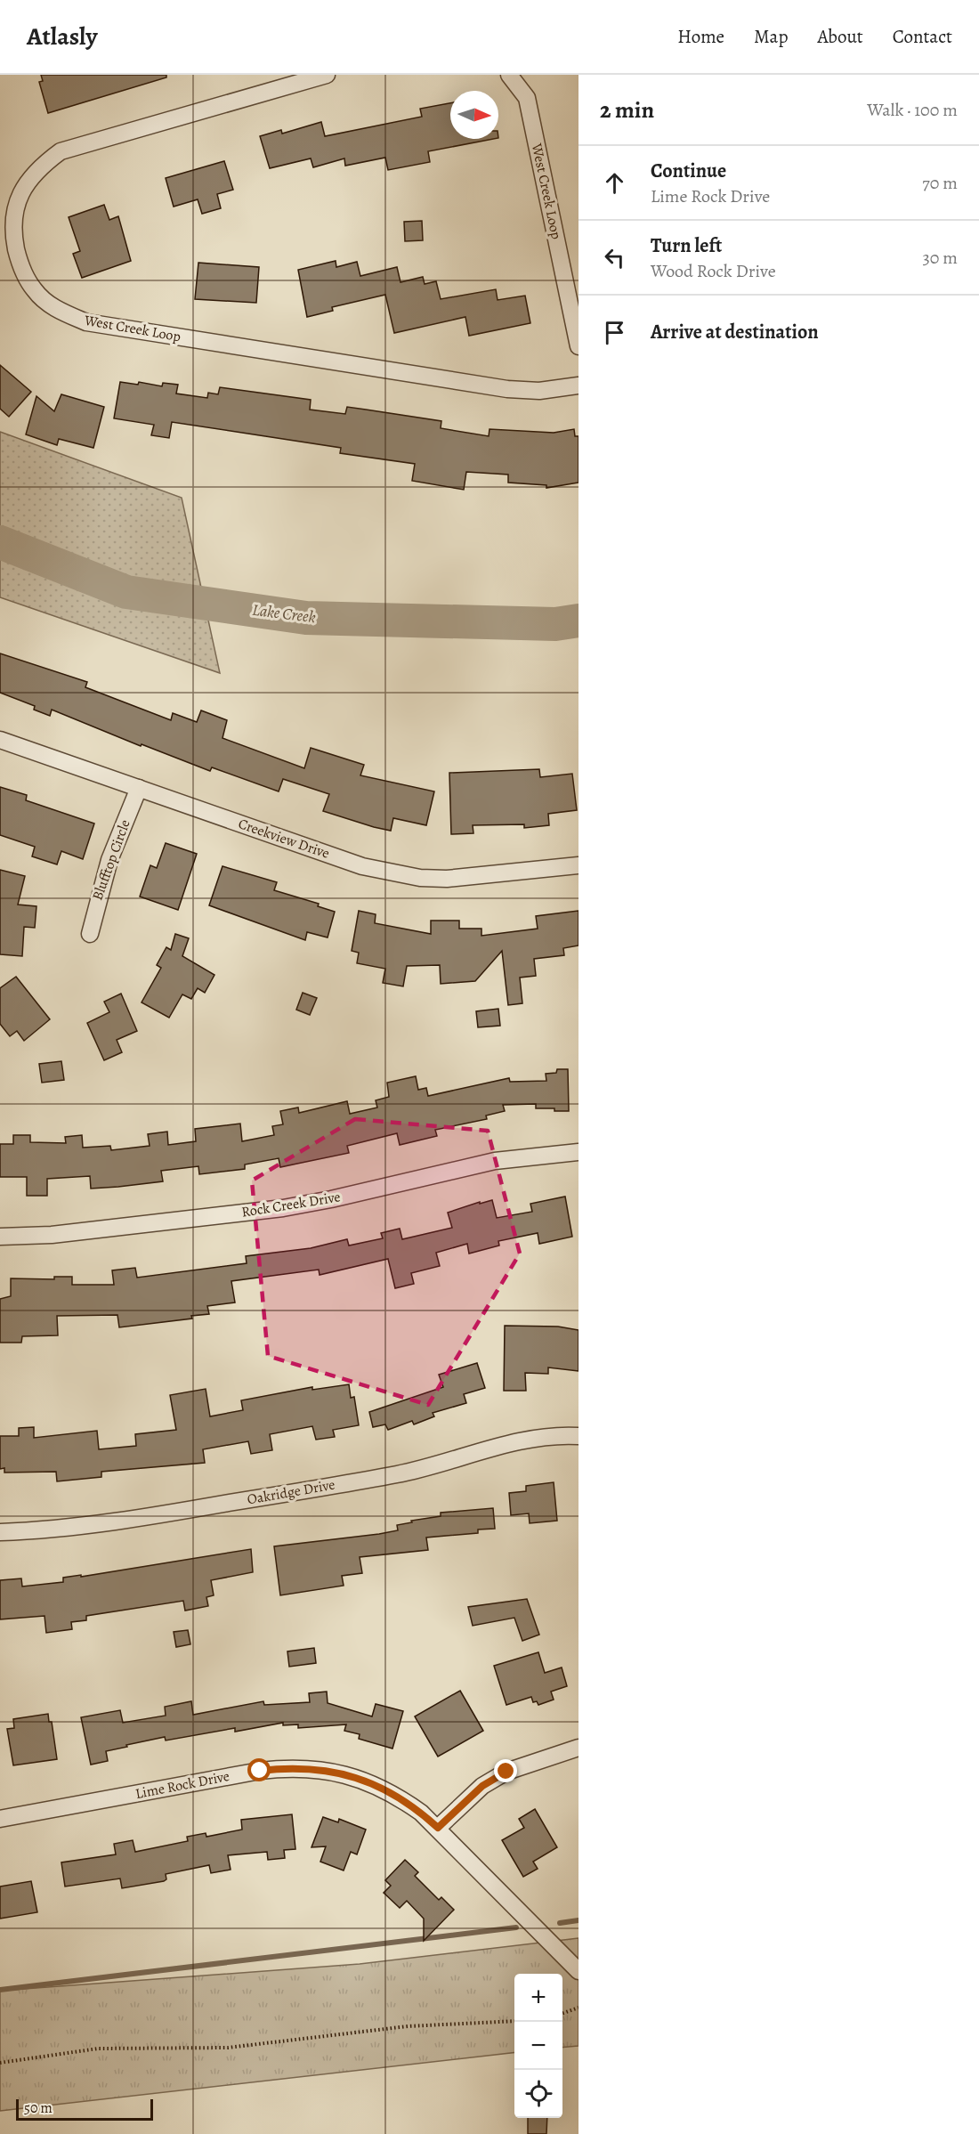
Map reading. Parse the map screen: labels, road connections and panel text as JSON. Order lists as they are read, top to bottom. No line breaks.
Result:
{"streets":{"street":["West Creek Loop","Creekview Drive","Blufftop Circle","Rock Creek Drive","Oakridge Drive","Lime Rock Drive"]},"crossings":[["Creekview Drive","Blufftop Circle"]],"water":["Lake Creek"],"scale_bar":"50 m","north":"right","page":{"header":"Atlasly","nav":["Home","Map","About","Contact"],"heading":["2 min","Walk · 100 m"],"list":[["Continue","Lime Rock Drive","70 m"],["Turn left","Wood Rock Drive","30 m"],"Arrive at destination"],"map_buttons":["+","−"],"scale":"50 m"}}
